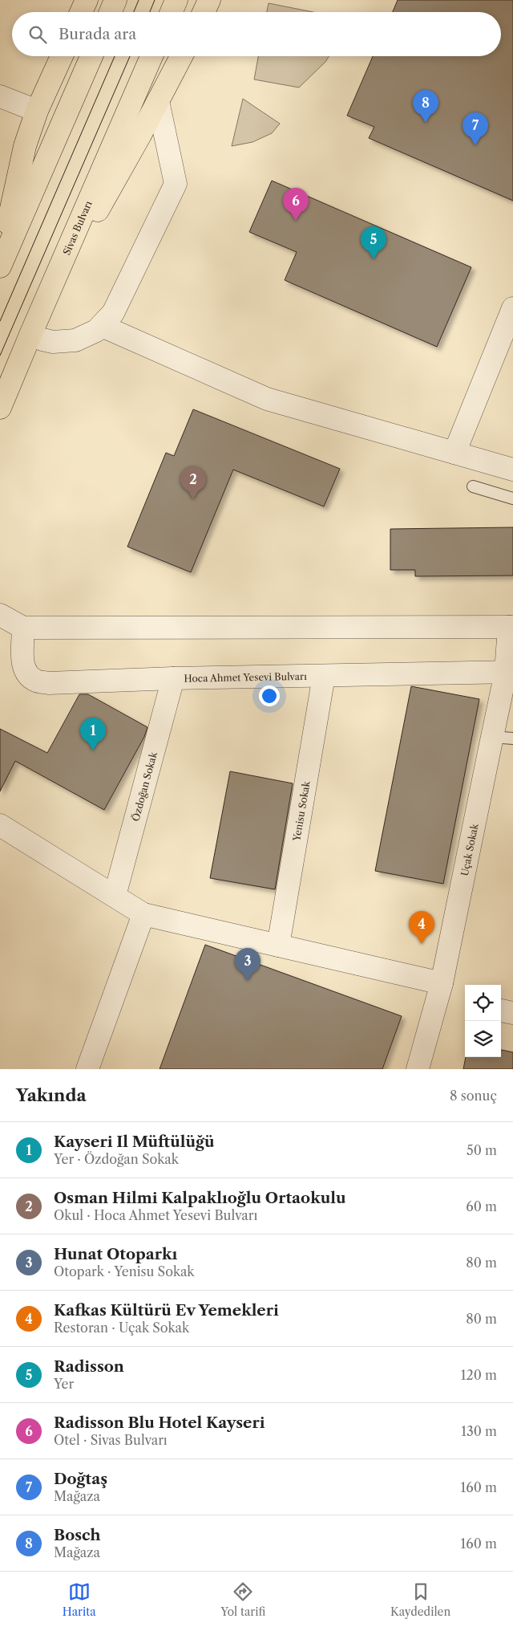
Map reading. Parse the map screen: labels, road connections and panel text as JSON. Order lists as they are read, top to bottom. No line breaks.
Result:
{"streets":{"highway":["Sivas Bulvarı"],"street":["Hoca Ahmet Yesevi Bulvarı","Özdoğan Sokak","Yenisu Sokak","Uçak Sokak"]},"crossings":[["Hoca Ahmet Yesevi Bulvarı","Özdoğan Sokak"],["Hoca Ahmet Yesevi Bulvarı","Yenisu Sokak"],["Hoca Ahmet Yesevi Bulvarı","Uçak Sokak"]],"page":{"search":"Burada ara","pins":["8","7","6","5","2","1","4","3"],"heading":["Yakında","8 sonuç"],"list":[{"mark":"1","name":"Kayseri Il Müftülüğü","note":"Yer · Özdoğan Sokak","value":"50 m"},{"mark":"2","name":"Osman Hilmi Kalpaklıoğlu Ortaokulu","note":"Okul · Hoca Ahmet Yesevi Bulvarı","value":"60 m"},{"mark":"3","name":"Hunat Otoparkı","note":"Otopark · Yenisu Sokak","value":"80 m"},{"mark":"4","name":"Kafkas Kültürü Ev Yemekleri","note":"Restoran · Uçak Sokak","value":"80 m"},{"mark":"5","name":"Radisson","note":"Yer","value":"120 m"},{"mark":"6","name":"Radisson Blu Hotel Kayseri","note":"Otel · Sivas Bulvarı","value":"130 m"},{"mark":"7","name":"Doğtaş","note":"Mağaza","value":"160 m"},{"mark":"8","name":"Bosch","note":"Mağaza","value":"160 m"}],"nav":["Harita","Yol tarifi","Kaydedilen"]}}
